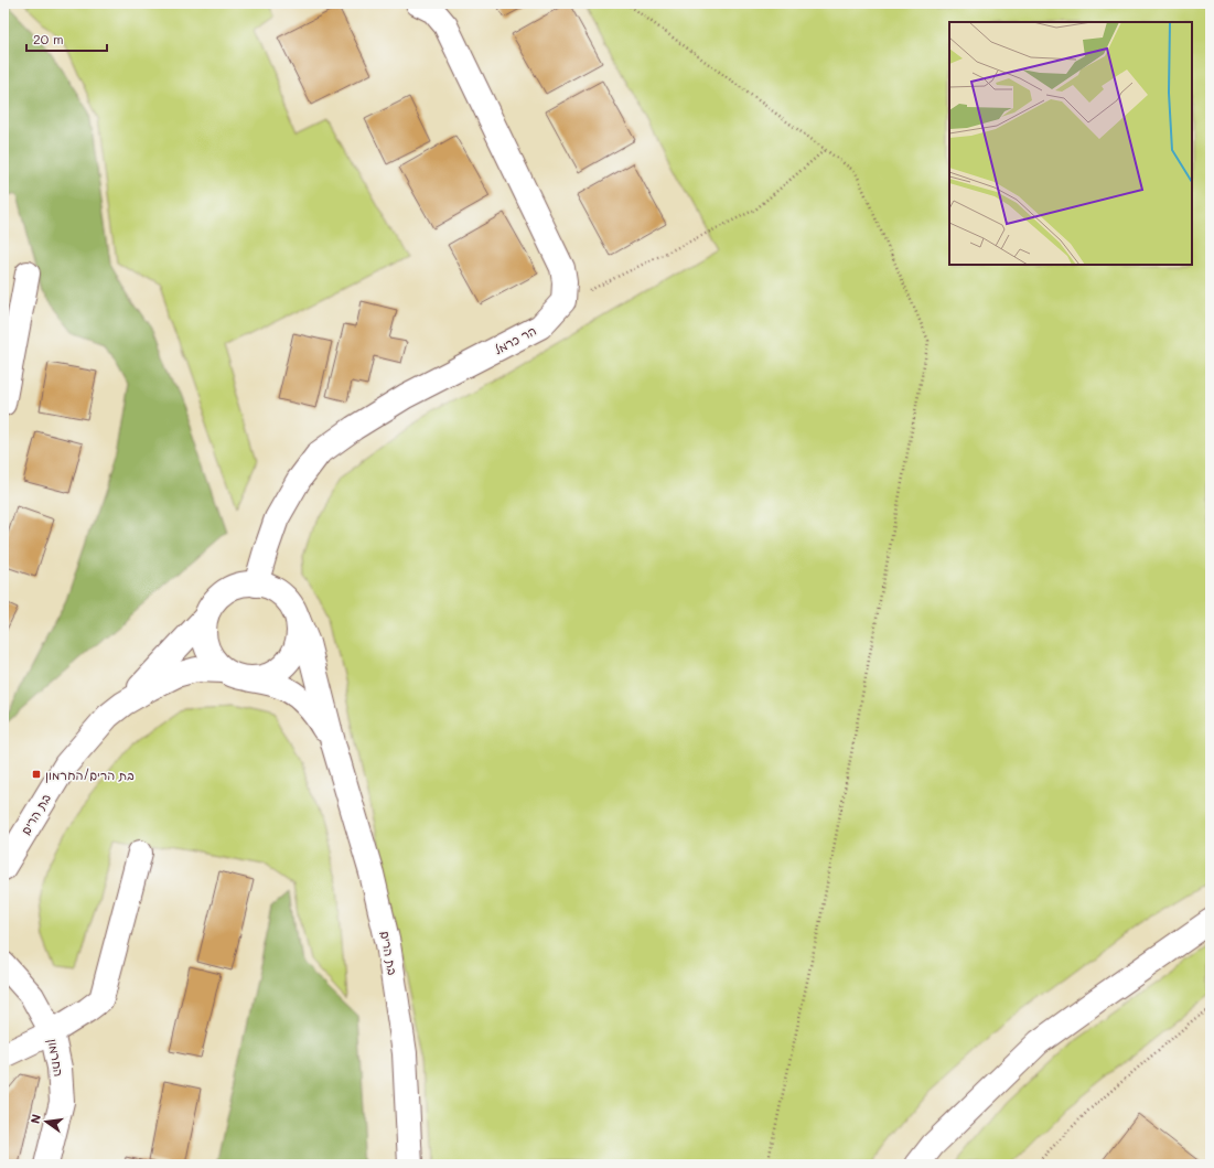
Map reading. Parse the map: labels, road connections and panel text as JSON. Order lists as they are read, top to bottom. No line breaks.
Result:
{"streets":{"street":["הר כרמל","בת הרים","החרמון"]},"crossings":[["הר כרמל","בת הרים"]],"places":{"transit":["בת הרים/החרמון"]},"scale_bar":"20 m","north":"left"}
